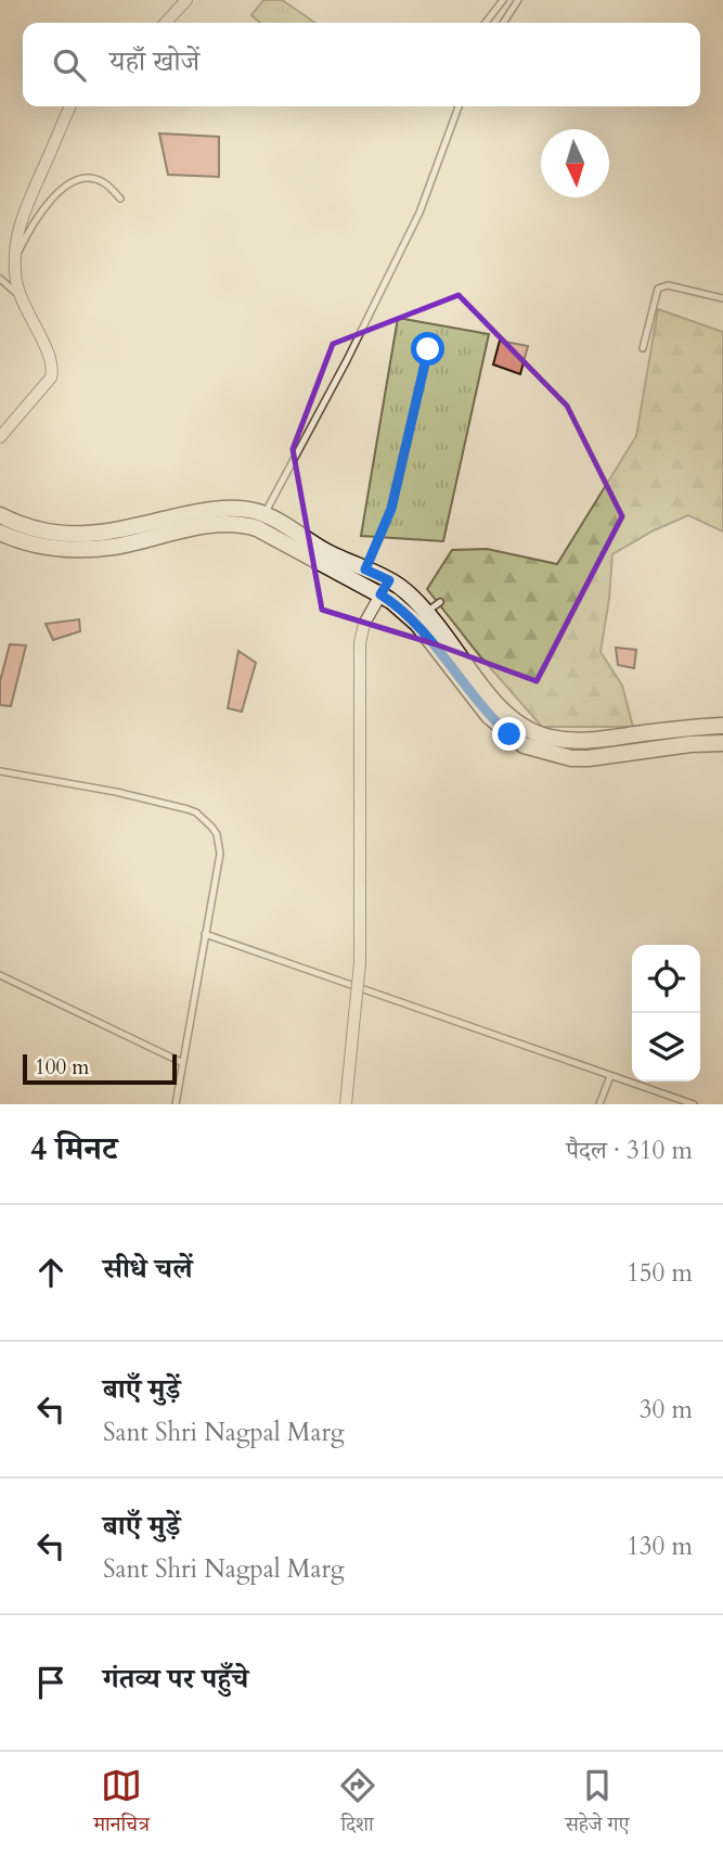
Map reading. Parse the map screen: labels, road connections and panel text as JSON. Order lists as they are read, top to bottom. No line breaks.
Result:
{"scale_bar":"100 m","north":"bottom","page":{"search":"यहाँ खोजें","scale":"100 m","heading":["4 मिनट","पैदल · 310 m"],"list":[["सीधे चलें","150 m"],["बाएँ मुड़ें","Sant Shri Nagpal Marg","30 m"],["बाएँ मुड़ें","Sant Shri Nagpal Marg","130 m"],"गंतव्य पर पहुँचे"],"nav":["मानचित्र","दिशा","सहेजे गए"]}}
